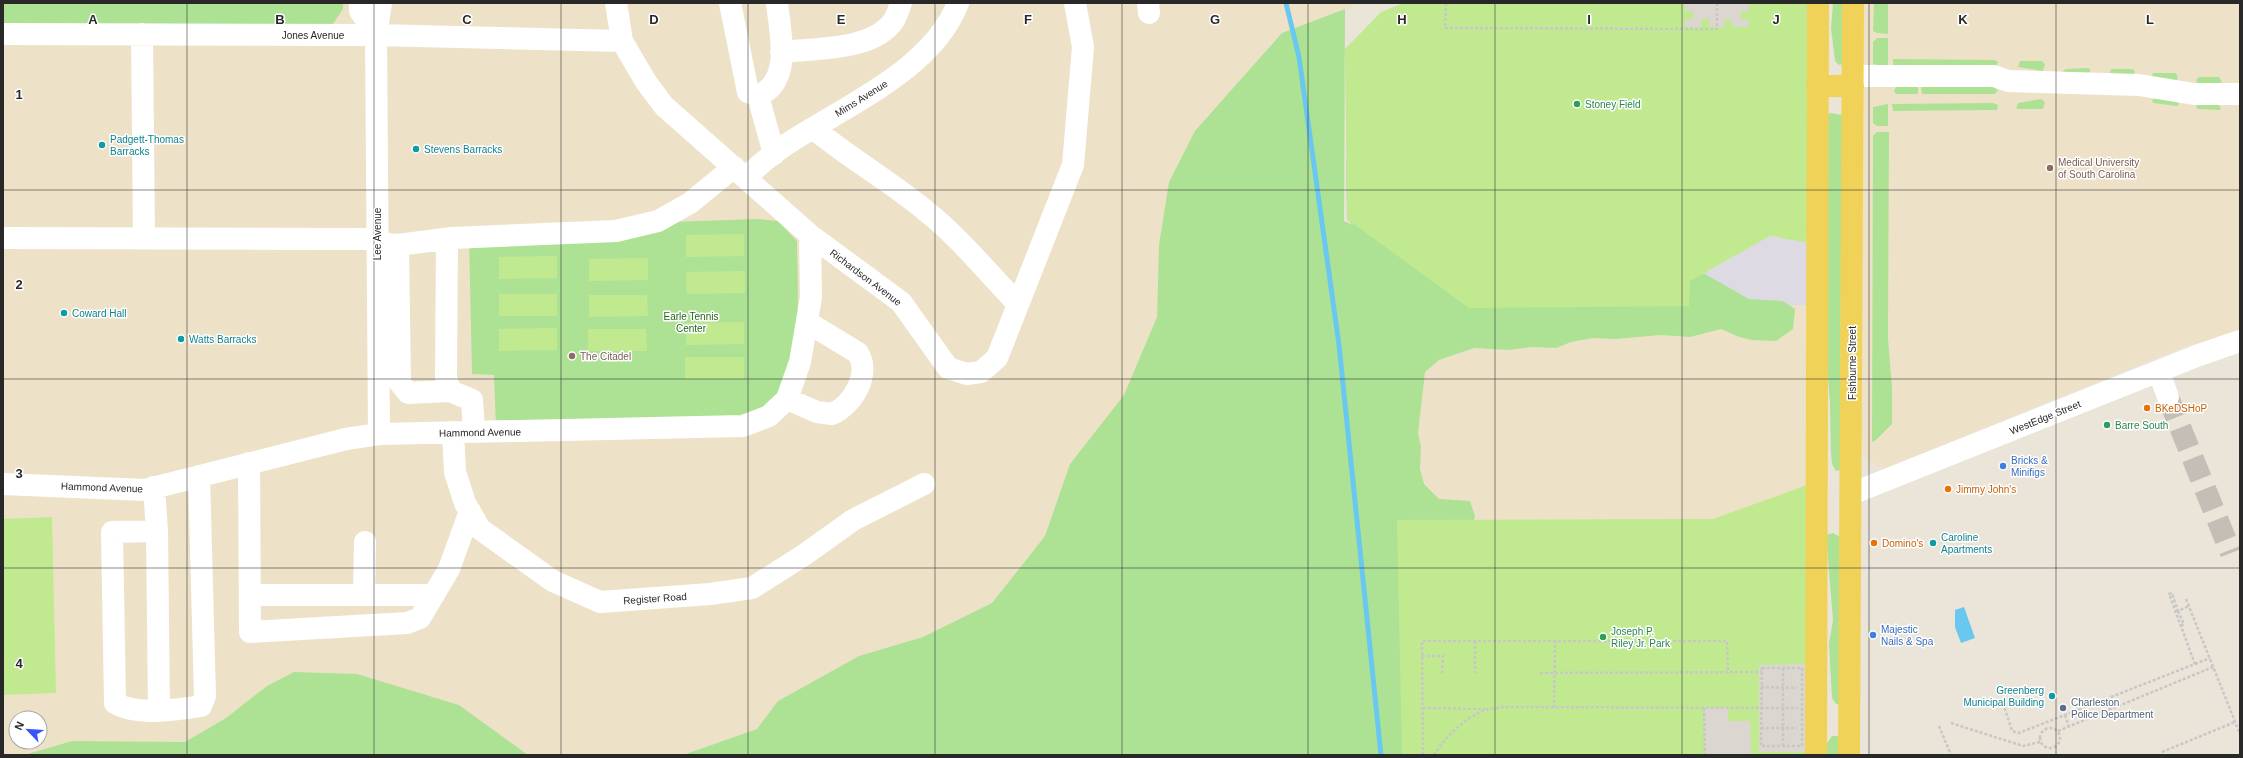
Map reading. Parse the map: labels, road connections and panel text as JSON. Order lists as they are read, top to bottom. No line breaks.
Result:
{"streets":{"main road":["Fishburne Street"],"street":["Jones Avenue","Mims Avenue","Lee Avenue","Richardson Avenue","WestEdge Street","Hammond Avenue","Register Road"]},"crossings":[["Jones Avenue","Lee Avenue"],["Jones Avenue","Richardson Avenue"],["Mims Avenue","Lee Avenue"],["Mims Avenue","Richardson Avenue"],["Lee Avenue","Hammond Avenue"],["Richardson Avenue","Hammond Avenue"],["Fishburne Street","WestEdge Street"],["Hammond Avenue","Register Road"]],"parks":["Earle Tennis Center"],"places":["Stoney Field","Padgett-Thomas Barracks","Stevens Barracks","Medical University of South Carolina","Coward Hall","Watts Barracks","The Citadel","BKeDSHoP","Barre South","Bricks & Minifigs","Jimmy John's","Domino's","Caroline Apartments","Majestic Nails & Spa","Joseph P. Riley Jr. Park","Greenberg Municipal Building","Charleston Police Department"],"north":"top left","grid":{"columns":["A","B","C","D","E","F","G","H","I","J","K","L"],"rows":["1","2","3","4"]}}
